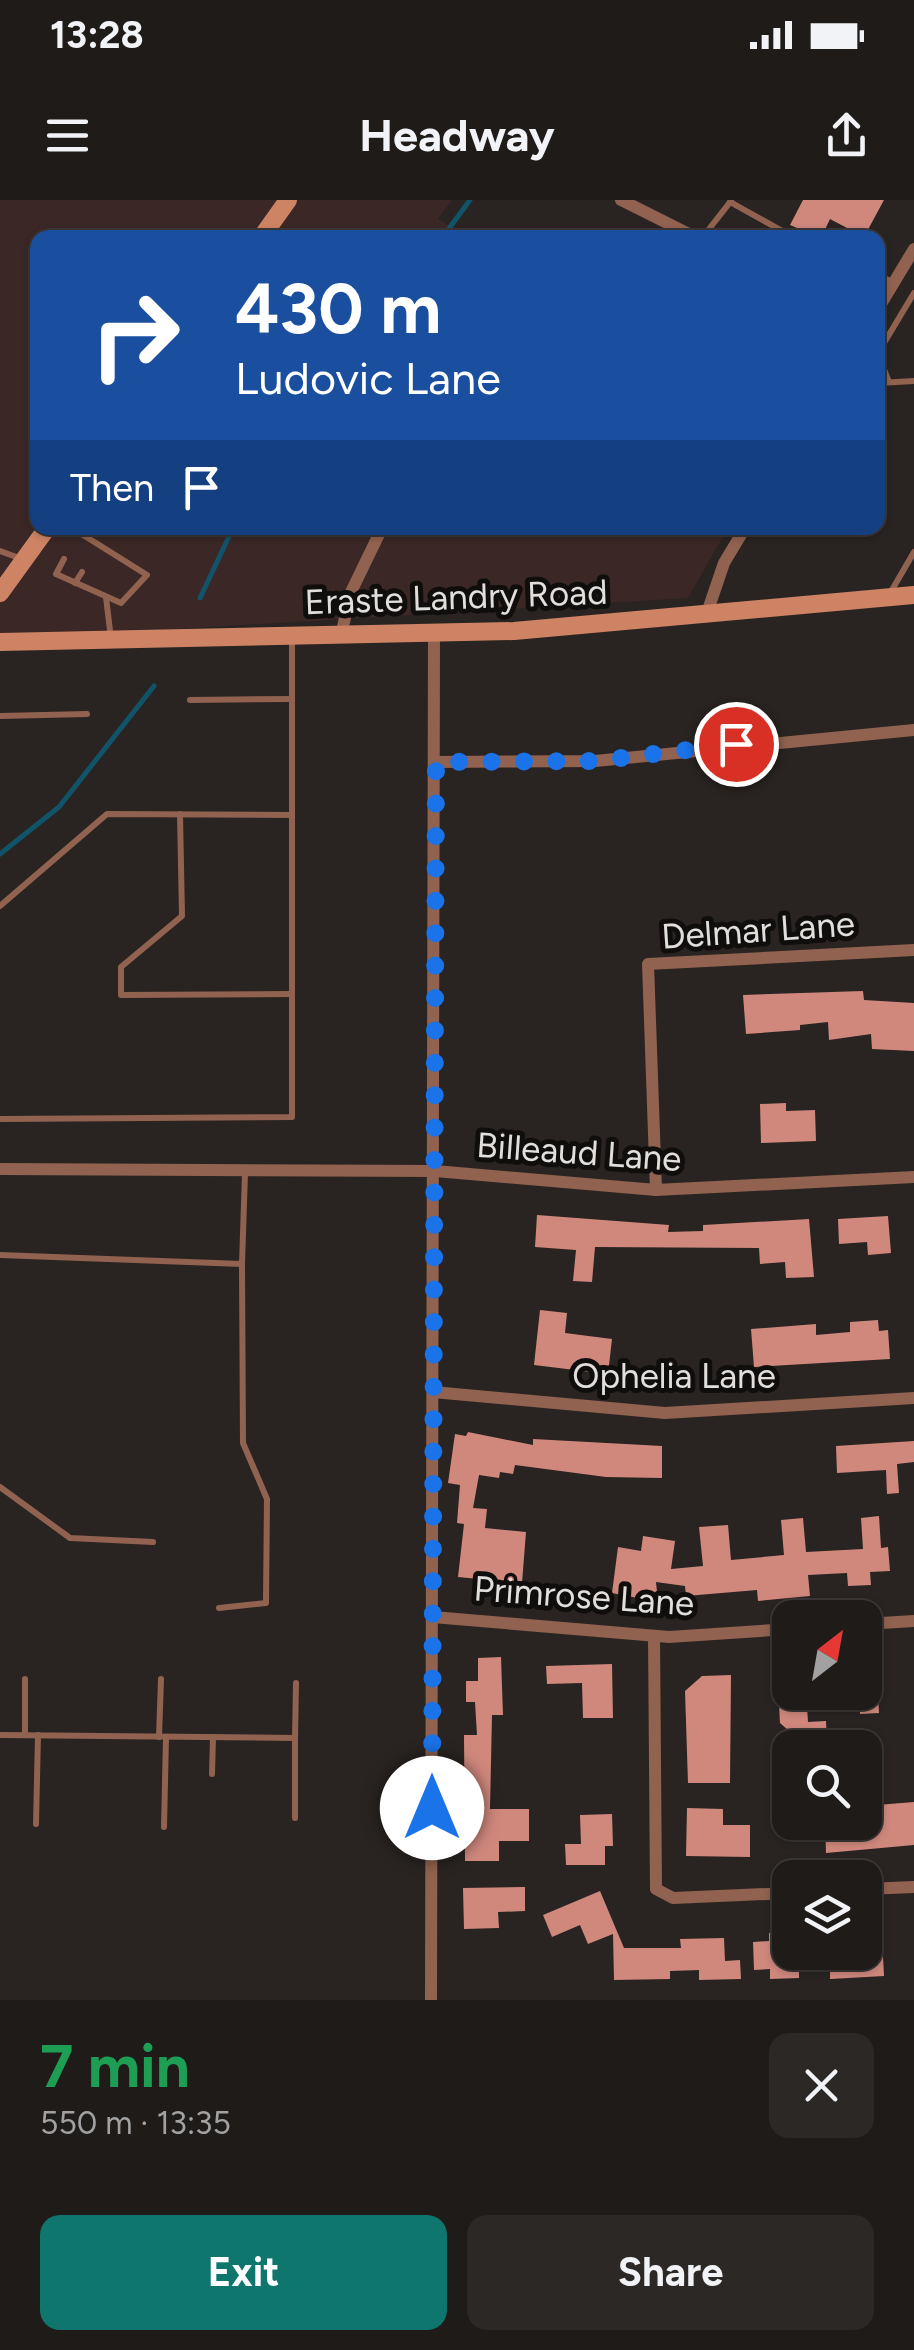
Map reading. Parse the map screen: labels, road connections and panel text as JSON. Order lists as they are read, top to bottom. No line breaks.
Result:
{"streets":{"street":["Eraste Landry Road","Delmar Lane","Billeaud Lane","Ophelia Lane","Primrose Lane"]},"crossings":[["Delmar Lane","Billeaud Lane"]],"north":"top right","page":{"status":"13:28","header":"Headway","turn":["430 m","Ludovic Lane"],"then":"Then","heading":["7 min","550 m · 13:35"],"buttons":["Exit","Share"]}}
